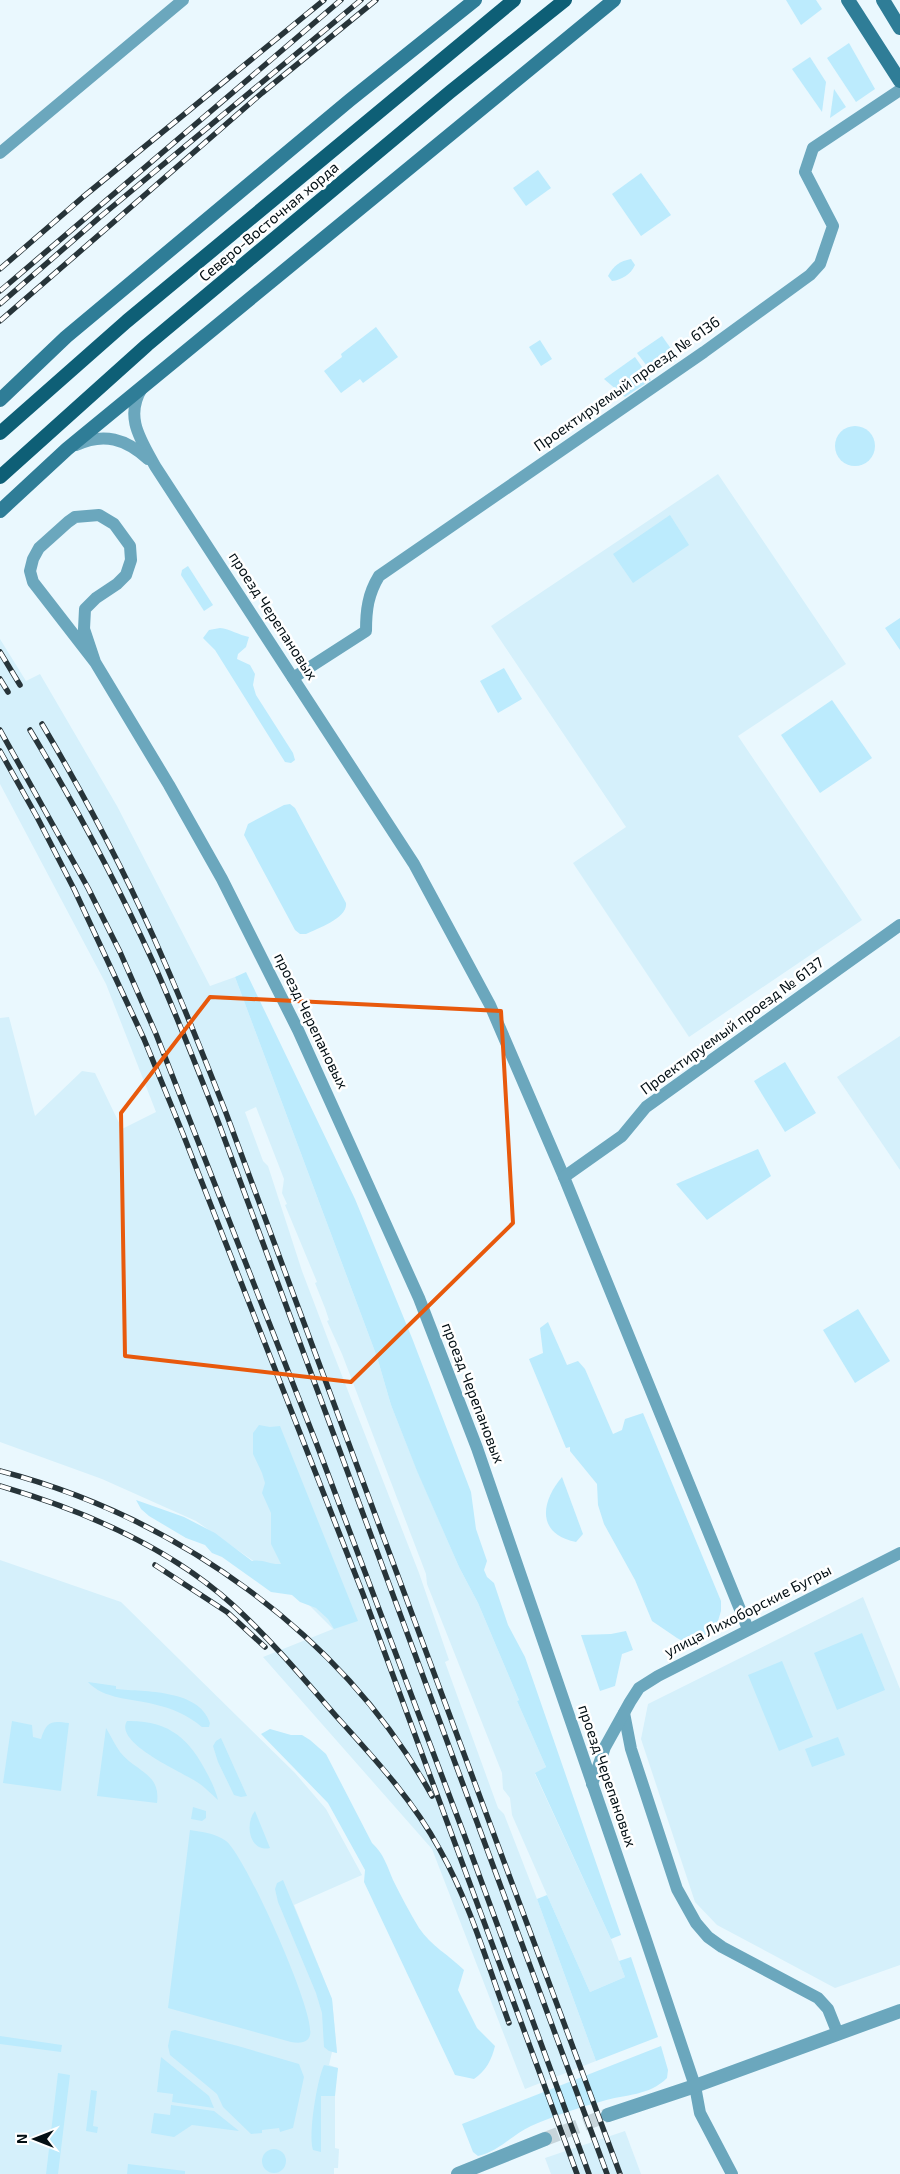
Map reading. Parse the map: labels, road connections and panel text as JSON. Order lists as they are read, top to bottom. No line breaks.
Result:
{"streets":{"main road":["Северо-Восточная хорда"],"street":["Проектируемый проезд № 6136","проезд Черепановых","Проектируемый проезд № 6137","улица Лихоборские Бугры"]},"crossings":[["Проектируемый проезд № 6136","проезд Черепановых"],["проезд Черепановых","Проектируемый проезд № 6137"],["проезд Черепановых","улица Лихоборские Бугры"]],"north":"left"}
